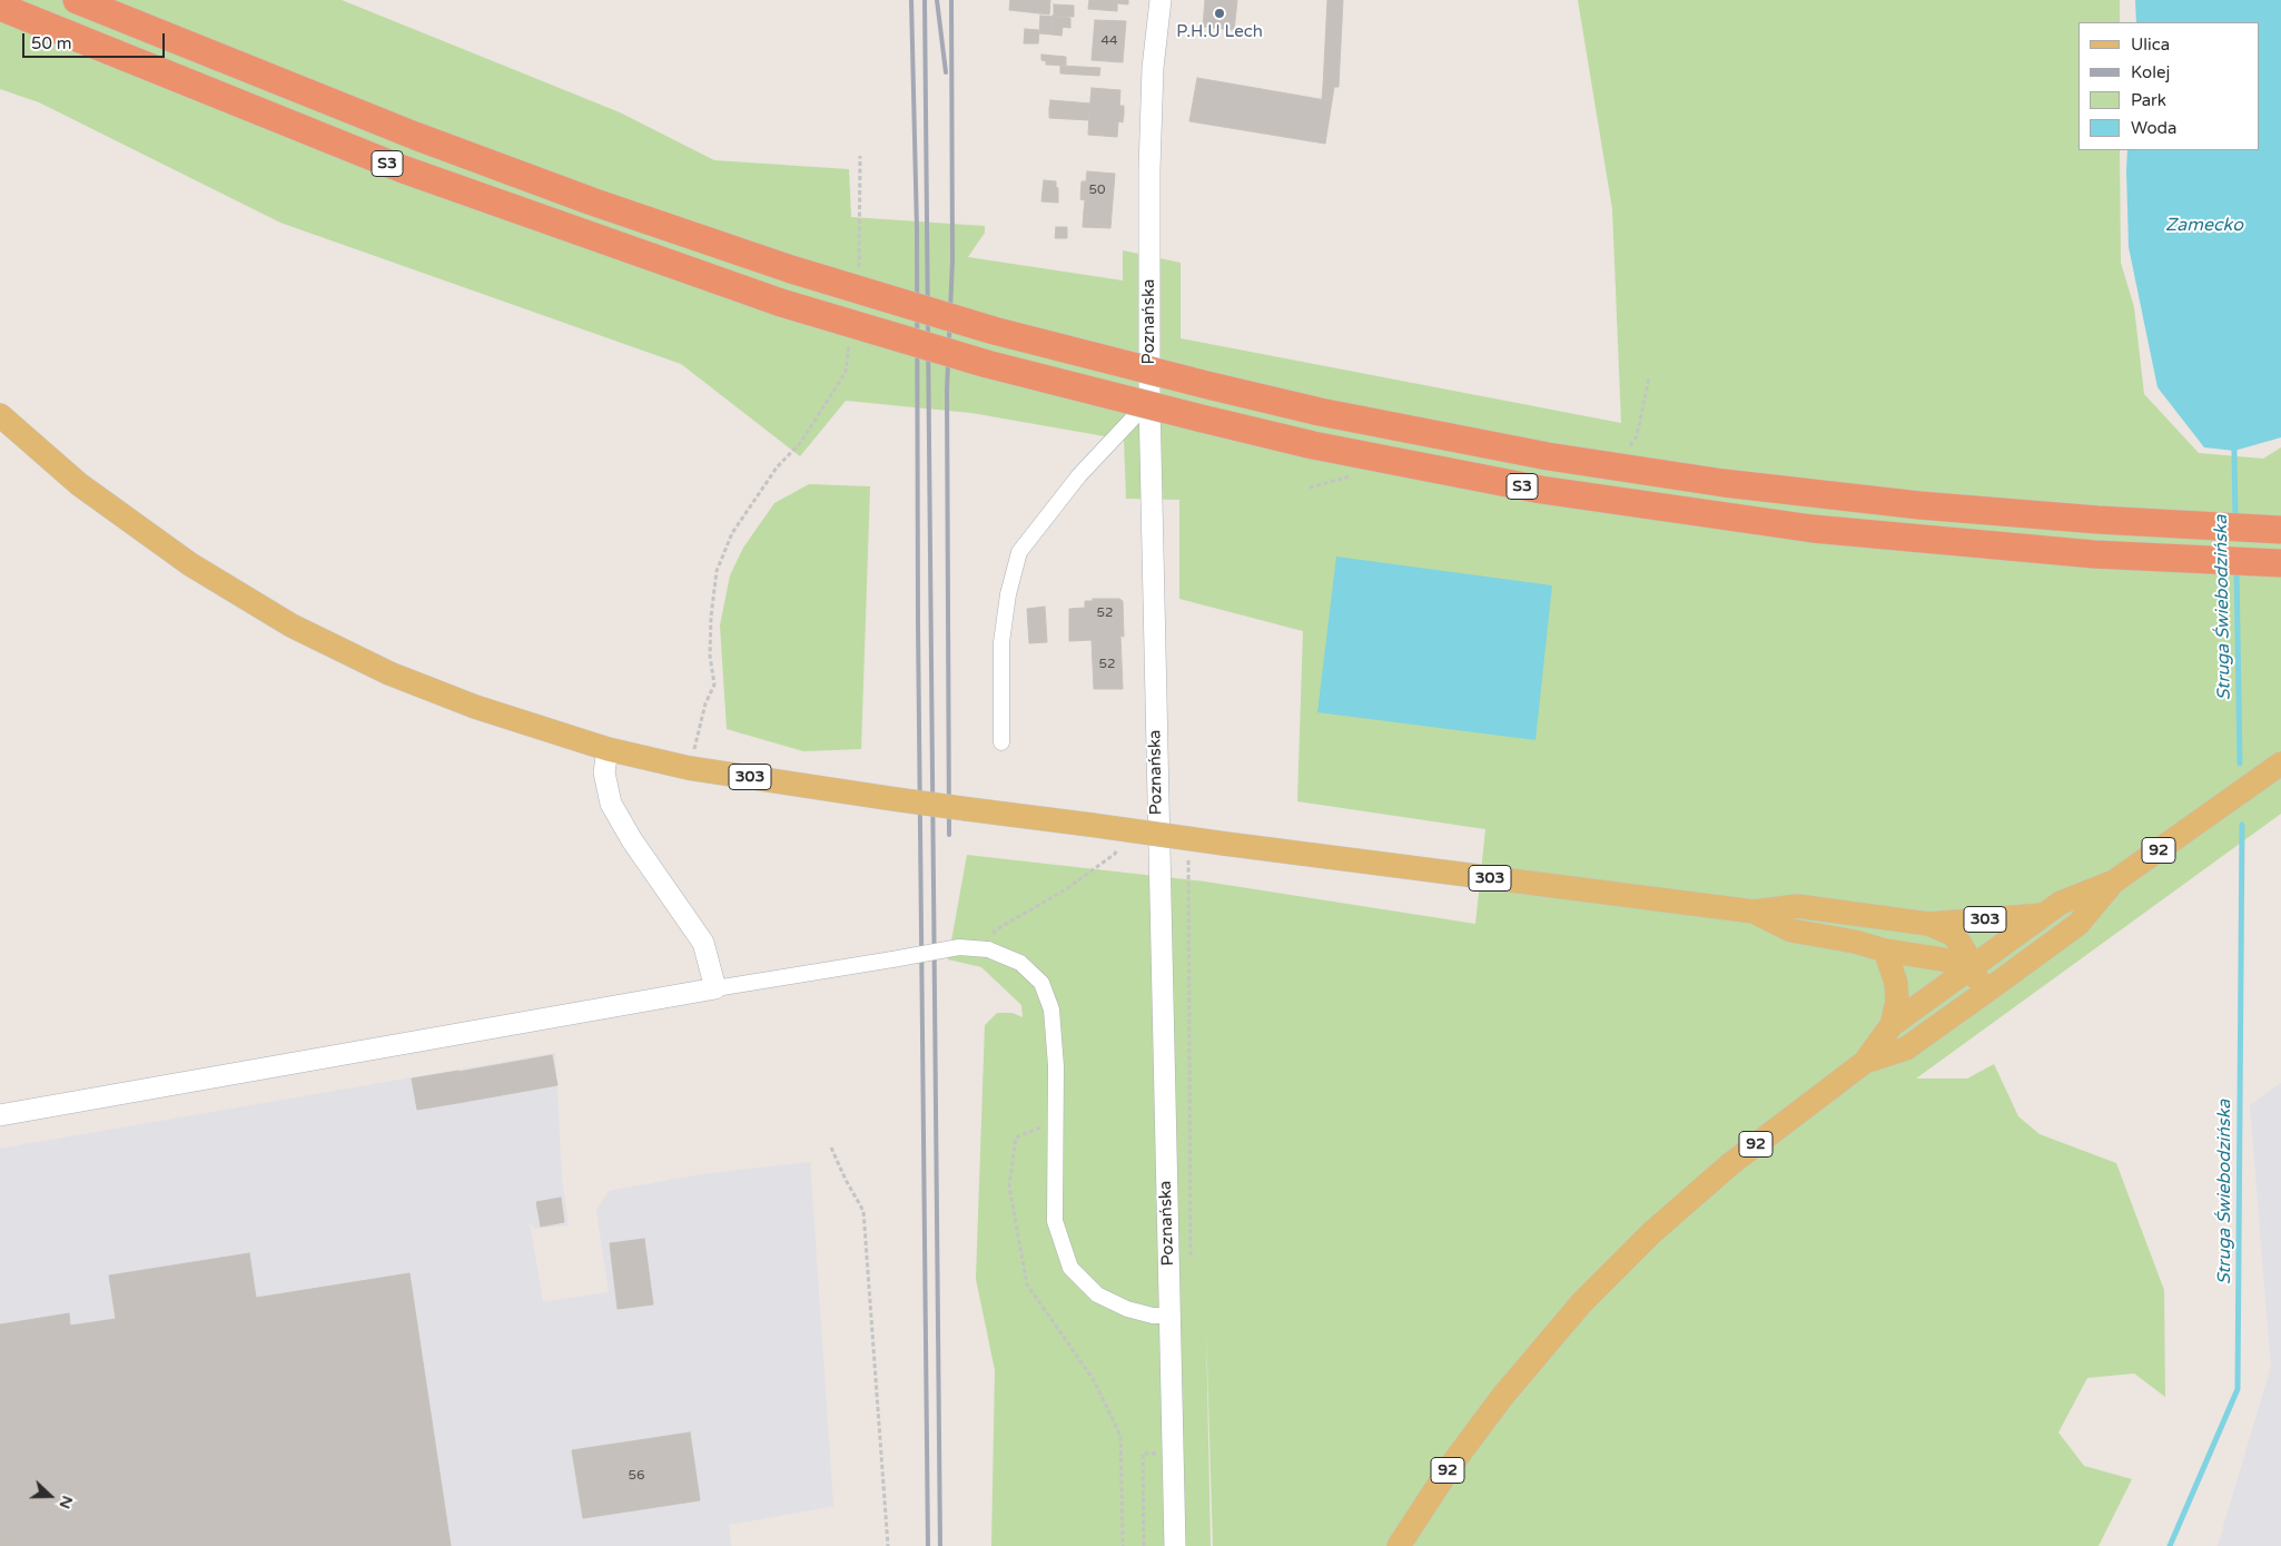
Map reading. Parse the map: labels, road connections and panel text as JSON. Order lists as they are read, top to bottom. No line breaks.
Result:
{"streets":{"highway":["S3"],"main road":["303","92"],"street":["Poznańska"]},"crossings":[["303","92"]],"water":["Zamecko","Struga Świebodzińska"],"places":["P.H.U Lech"],"house_numbers":["44","50","52","52","56"],"legend":["Ulica","Kolej","Park","Woda"],"scale_bar":"50 m","north":"right"}
